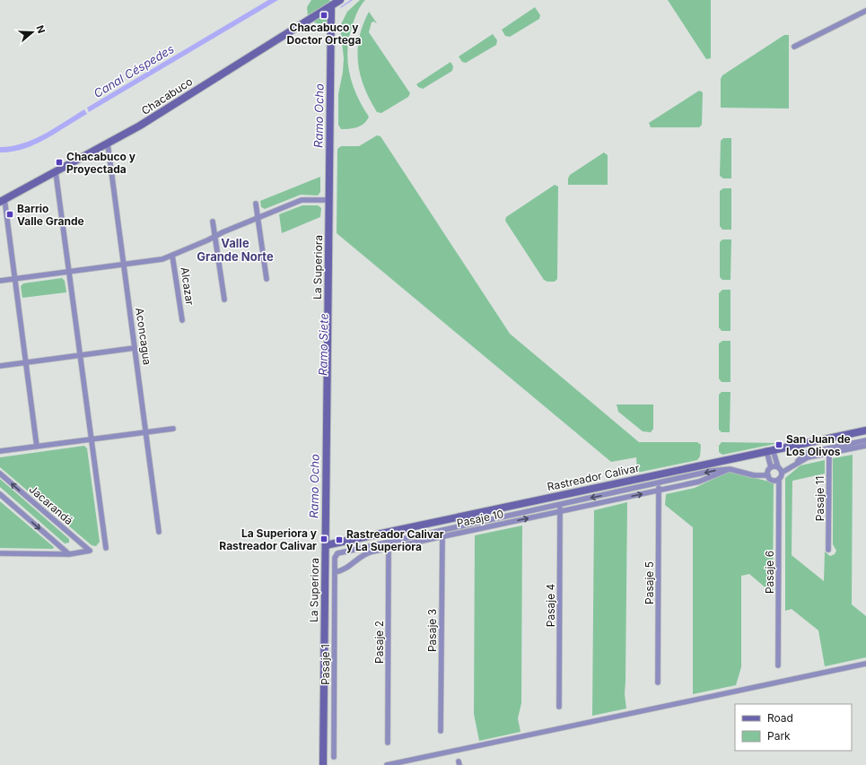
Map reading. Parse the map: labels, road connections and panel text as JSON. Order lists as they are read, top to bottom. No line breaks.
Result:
{"streets":{"street":["Chacabuco","La Superiora","Alcazar","Aconcagua","Rastreador Calivar","Pasaje 11","Jacarandá","Pasaje 10","Pasaje 6","Pasaje 5","Pasaje 4","Pasaje 3","Pasaje 2","Pasaje 1"]},"crossings":[["Chacabuco","La Superiora"],["Chacabuco","Aconcagua"],["La Superiora","Rastreador Calivar"],["Pasaje 10","Pasaje 6"],["Pasaje 10","Pasaje 5"],["Pasaje 10","Pasaje 4"],["Pasaje 10","Pasaje 3"],["Pasaje 10","Pasaje 2"],["Pasaje 10","Pasaje 1"]],"districts":["Valle Grande Norte"],"water":["Canal Céspedes","Ramo Ocho","Ramo Siete"],"places":{"transit":["Chacabuco y Doctor Ortega","Chacabuco y Proyectada","Barrio Valle Grande","San Juan de Los Olivos","La Superiora y Rastreador Calivar","Rastreador Calivar y La Superiora"]},"legend":["Road","Park"],"north":"right"}
